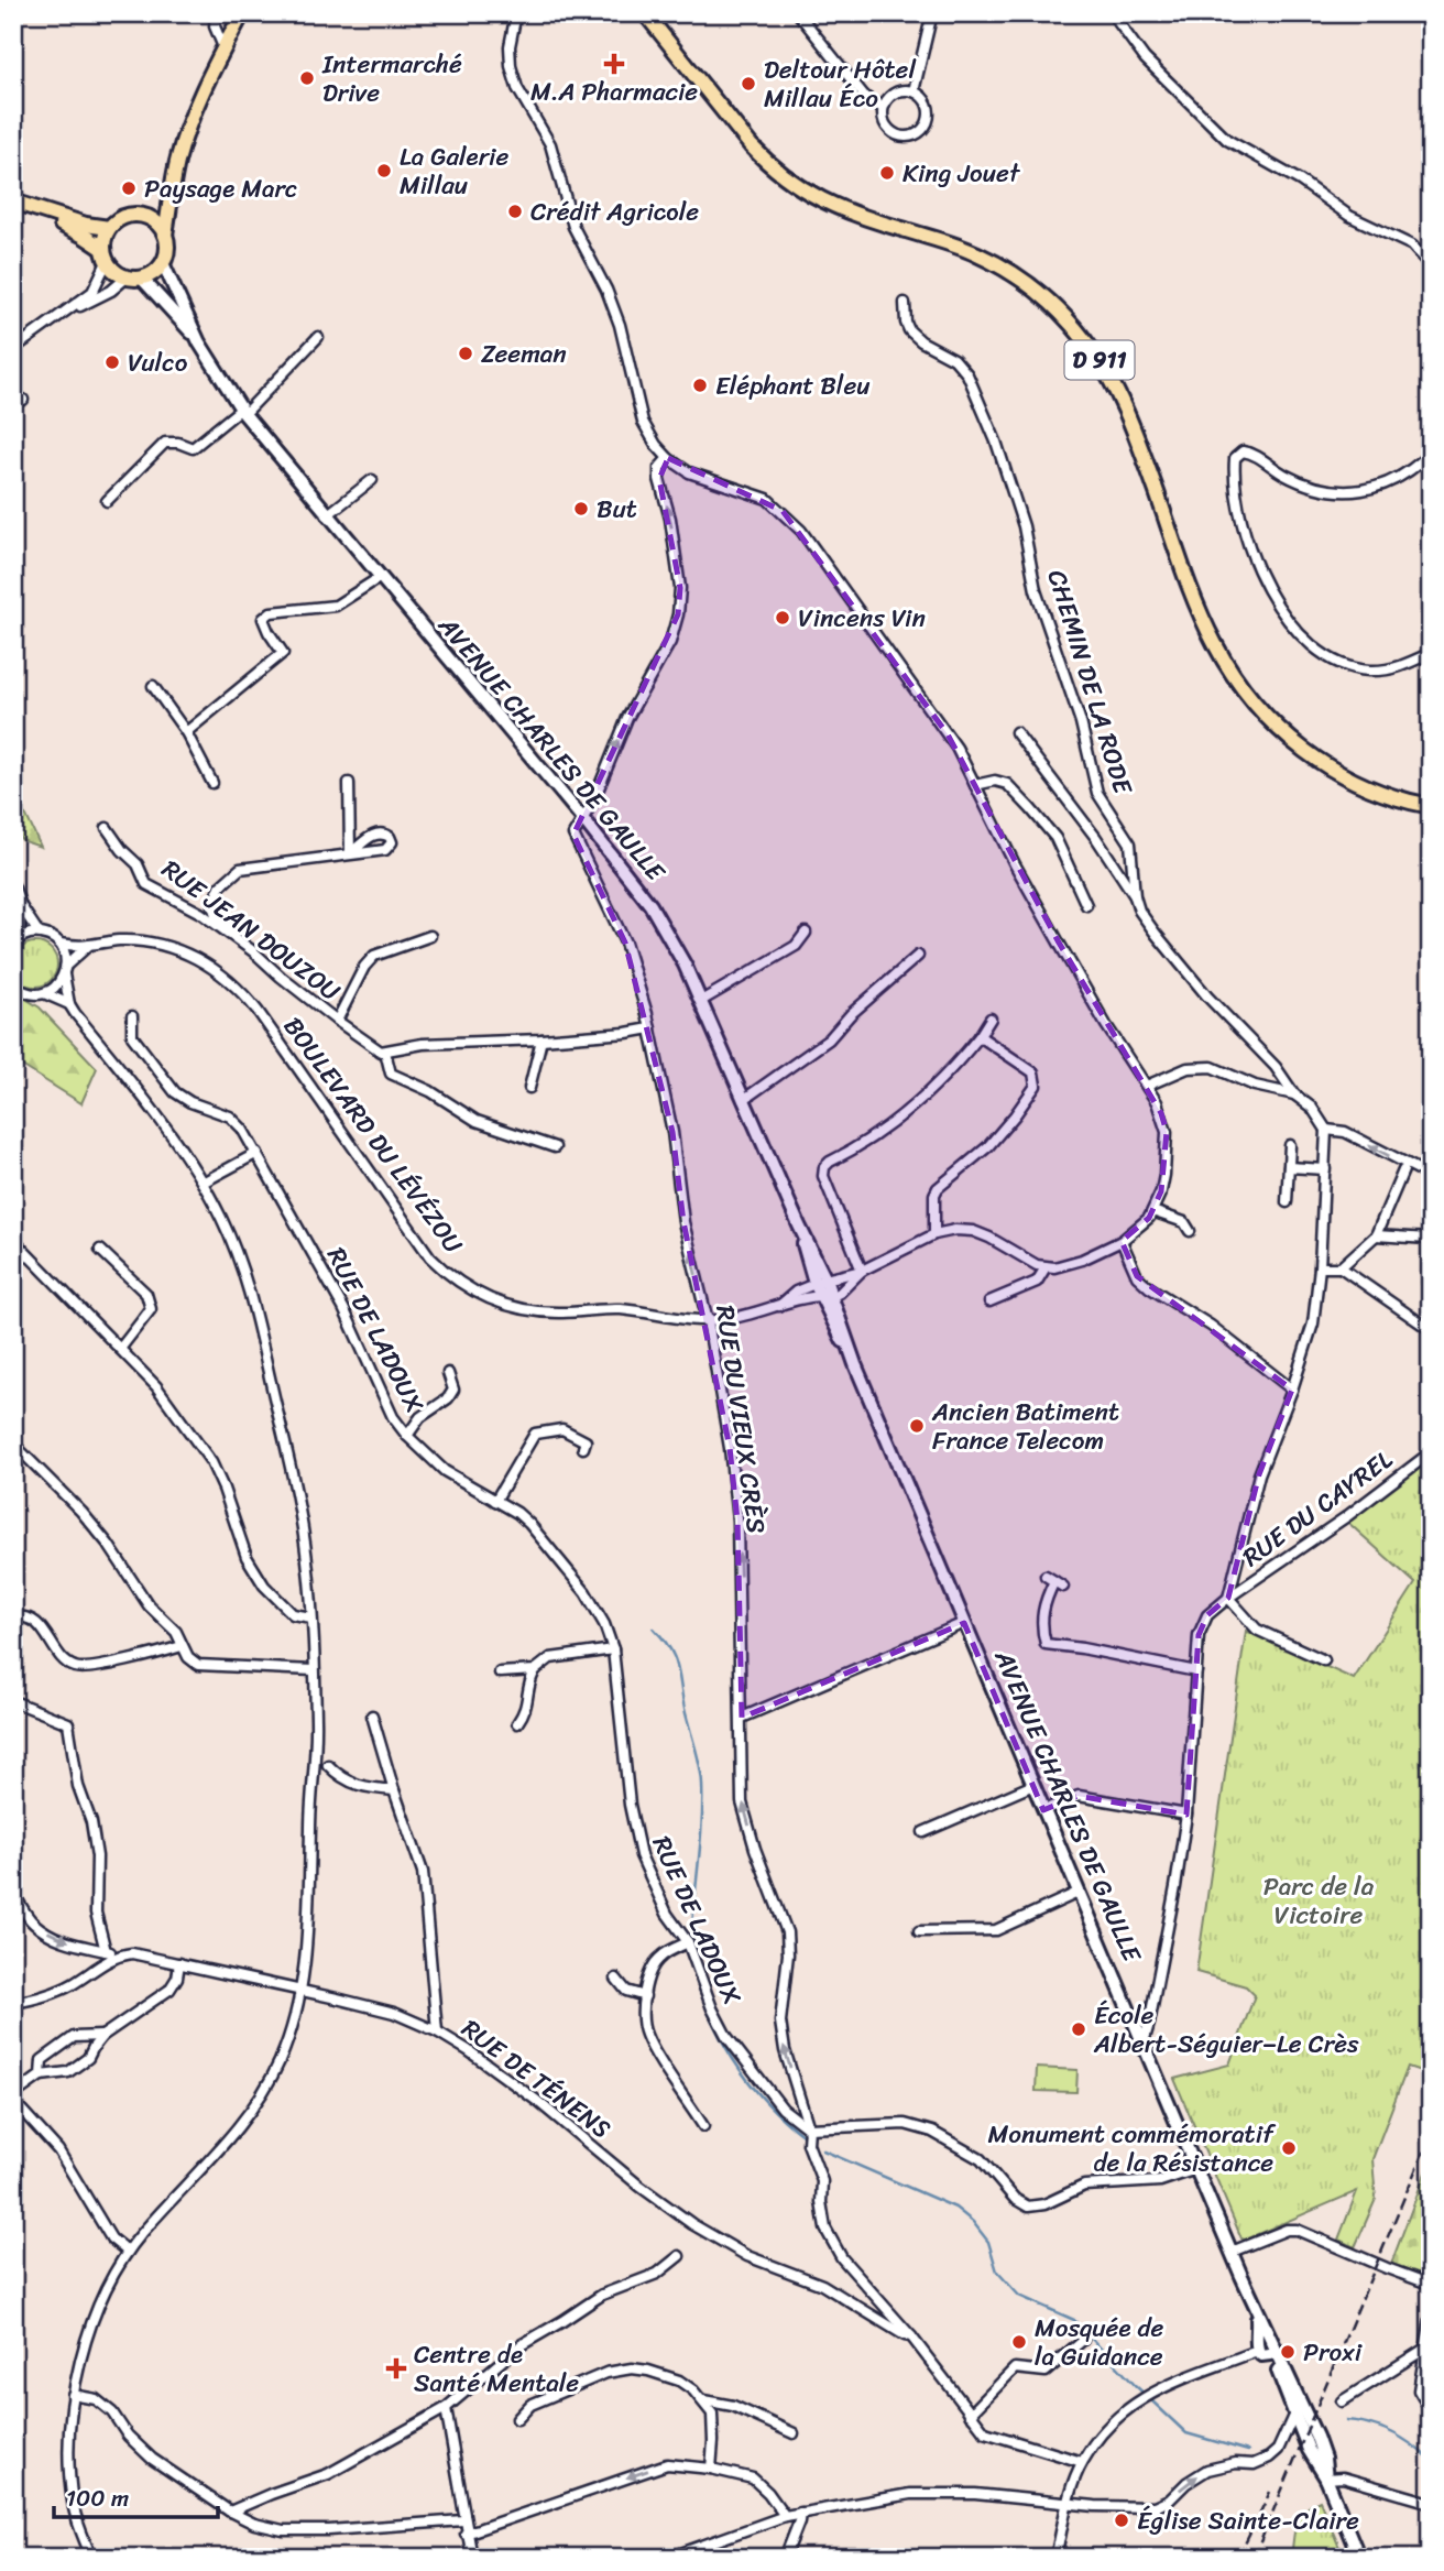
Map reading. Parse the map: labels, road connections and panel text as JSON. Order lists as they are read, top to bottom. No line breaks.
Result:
{"streets":{"main road":["D 911","AVENUE CHARLES DE GAULLE"],"street":["CHEMIN DE LA RODE","RUE JEAN DOUZOU","BOULEVARD DU LÉVÉZOU","RUE DE LADOUX","RUE DU VIEUX CRÈS","RUE DU CAYREL","RUE DE TÉNENS"]},"crossings":[["AVENUE CHARLES DE GAULLE","BOULEVARD DU LÉVÉZOU"],["AVENUE CHARLES DE GAULLE","RUE DU VIEUX CRÈS"],["AVENUE CHARLES DE GAULLE","RUE DU CAYREL"],["BOULEVARD DU LÉVÉZOU","RUE DU VIEUX CRÈS"],["RUE DE LADOUX","RUE DU VIEUX CRÈS"],["RUE DU VIEUX CRÈS","RUE DE TÉNENS"]],"one_way":["RUE DU VIEUX CRÈS"],"parks":["Parc de la Victoire"],"places":{"health":["M.A Pharmacie","Centre de Santé Mentale"],"other":["Intermarché Drive","Deltour Hôtel Millau Éco","La Galerie Millau","King Jouet","Paysage Marc","Crédit Agricole","Zeeman","Vulco","Eléphant Bleu","But","Vincens Vin","Ancien Batiment France Telecom","École Albert-Séguier–Le Crès","Monument commémoratif de la Résistance","Mosquée de la Guidance","Proxi","Église Sainte-Claire"]},"scale_bar":"100 m"}
